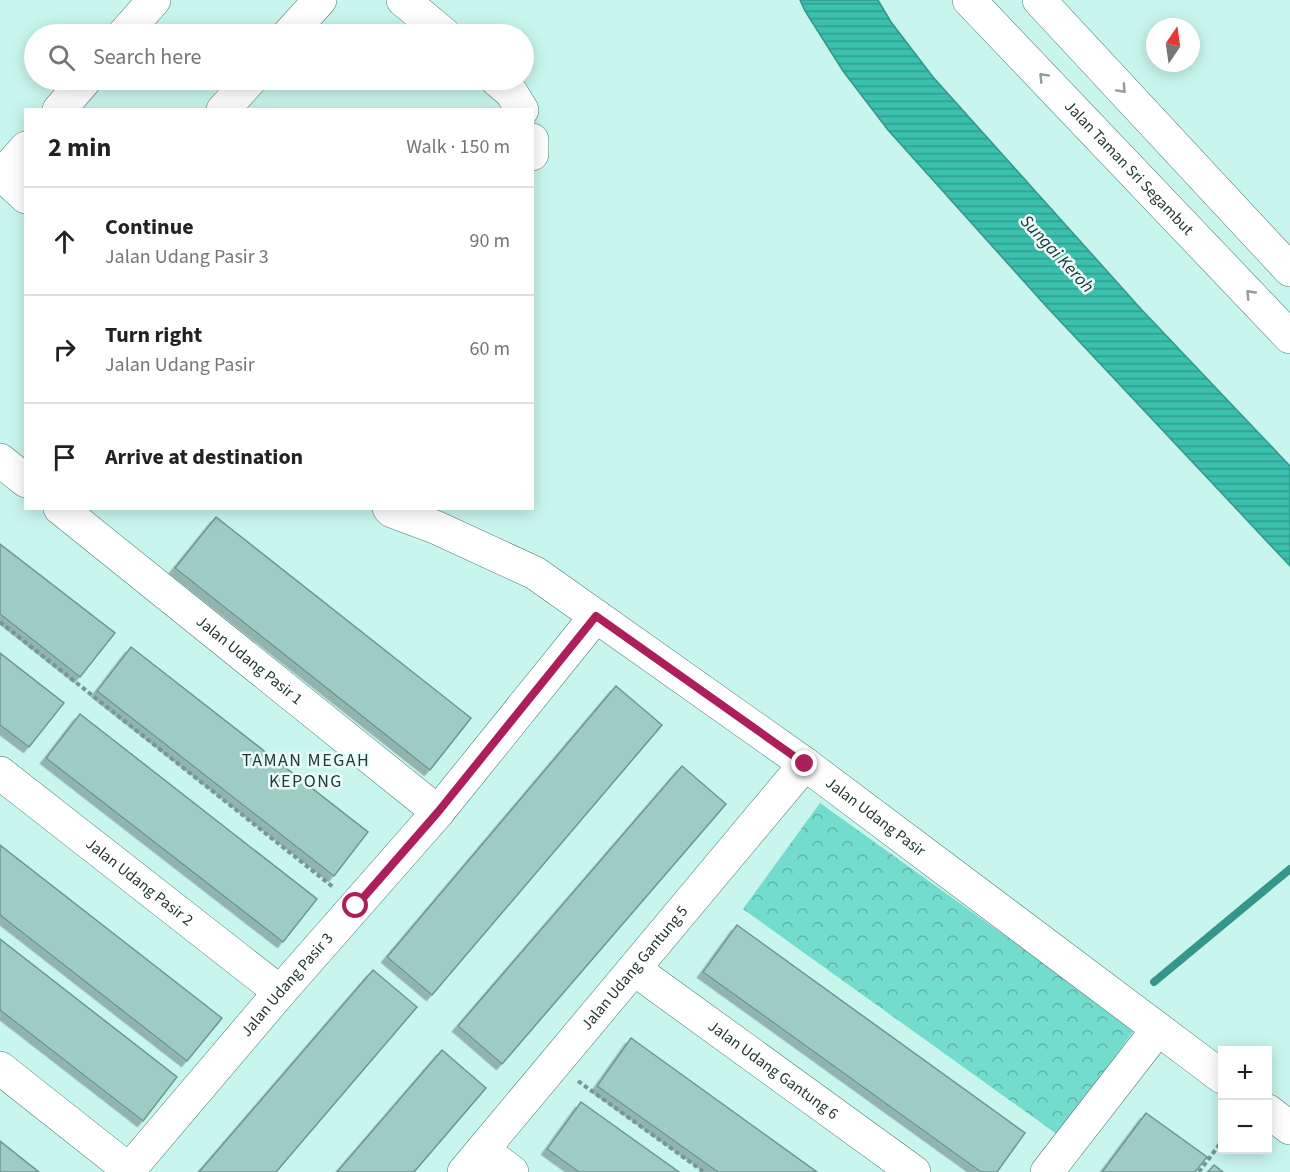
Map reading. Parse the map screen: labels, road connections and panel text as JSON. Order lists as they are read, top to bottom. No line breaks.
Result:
{"streets":{"street":["Jalan Taman Sri Segambut","Jalan Udang Pasir 1","Jalan Udang Pasir","Jalan Udang Pasir 2","Jalan Udang Gantung 5","Jalan Udang Pasir 3","Jalan Udang Gantung 6"]},"crossings":[["Jalan Udang Pasir 1","Jalan Udang Pasir 3"],["Jalan Udang Pasir","Jalan Udang Gantung 5"],["Jalan Udang Pasir","Jalan Udang Pasir 3"],["Jalan Udang Pasir 2","Jalan Udang Pasir 3"],["Jalan Udang Gantung 5","Jalan Udang Gantung 6"]],"districts":["TAMAN MEGAH KEPONG"],"water":["Sungai Keroh"],"north":"top","page":{"search":"Search here","heading":["2 min","Walk · 150 m"],"list":[["Continue","Jalan Udang Pasir 3","90 m"],["Turn right","Jalan Udang Pasir","60 m"],"Arrive at destination"],"map_buttons":["+","−"]}}
